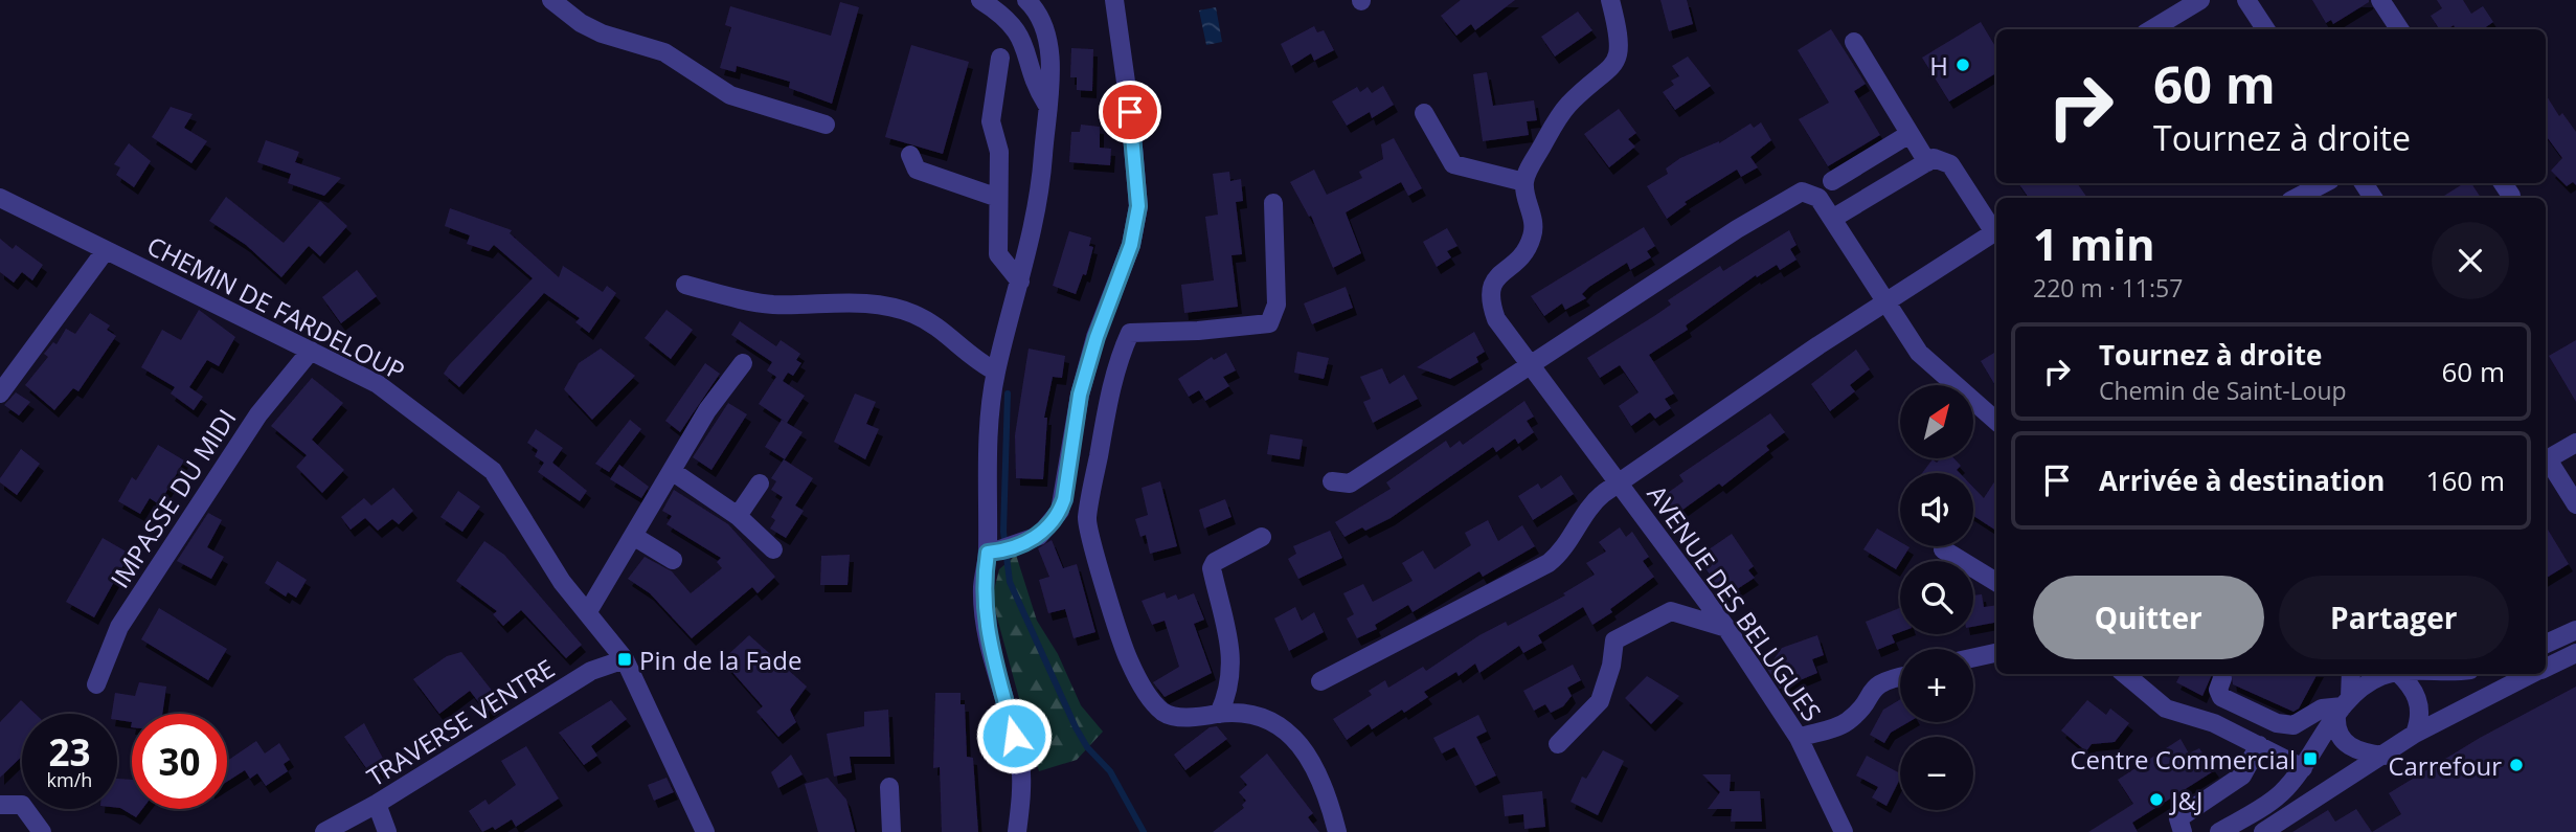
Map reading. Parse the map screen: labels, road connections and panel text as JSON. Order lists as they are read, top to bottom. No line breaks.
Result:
{"streets":{"street":["CHEMIN DE FARDELOUP","IMPASSE DU MIDI","AVENUE DES BELUGUES","TRAVERSE VENTRE"]},"crossings":[["CHEMIN DE FARDELOUP","IMPASSE DU MIDI"],["CHEMIN DE FARDELOUP","TRAVERSE VENTRE"]],"places":{"other":["H","Carrefour","J&J"],"transit":["Pin de la Fade","Centre Commercial"]},"north":"top right","page":{"turn":["60 m","Tournez à droite"],"heading":["1 min","220 m · 11:57"],"list":[{"name":"Tournez à droite","note":"Chemin de Saint-Loup","value":"60 m"},{"name":"Arrivée à destination","value":"160 m"}],"map_buttons":["+","−"],"buttons":["Quitter","Partager"],"speed":"23 km/h","limit":"30"}}
